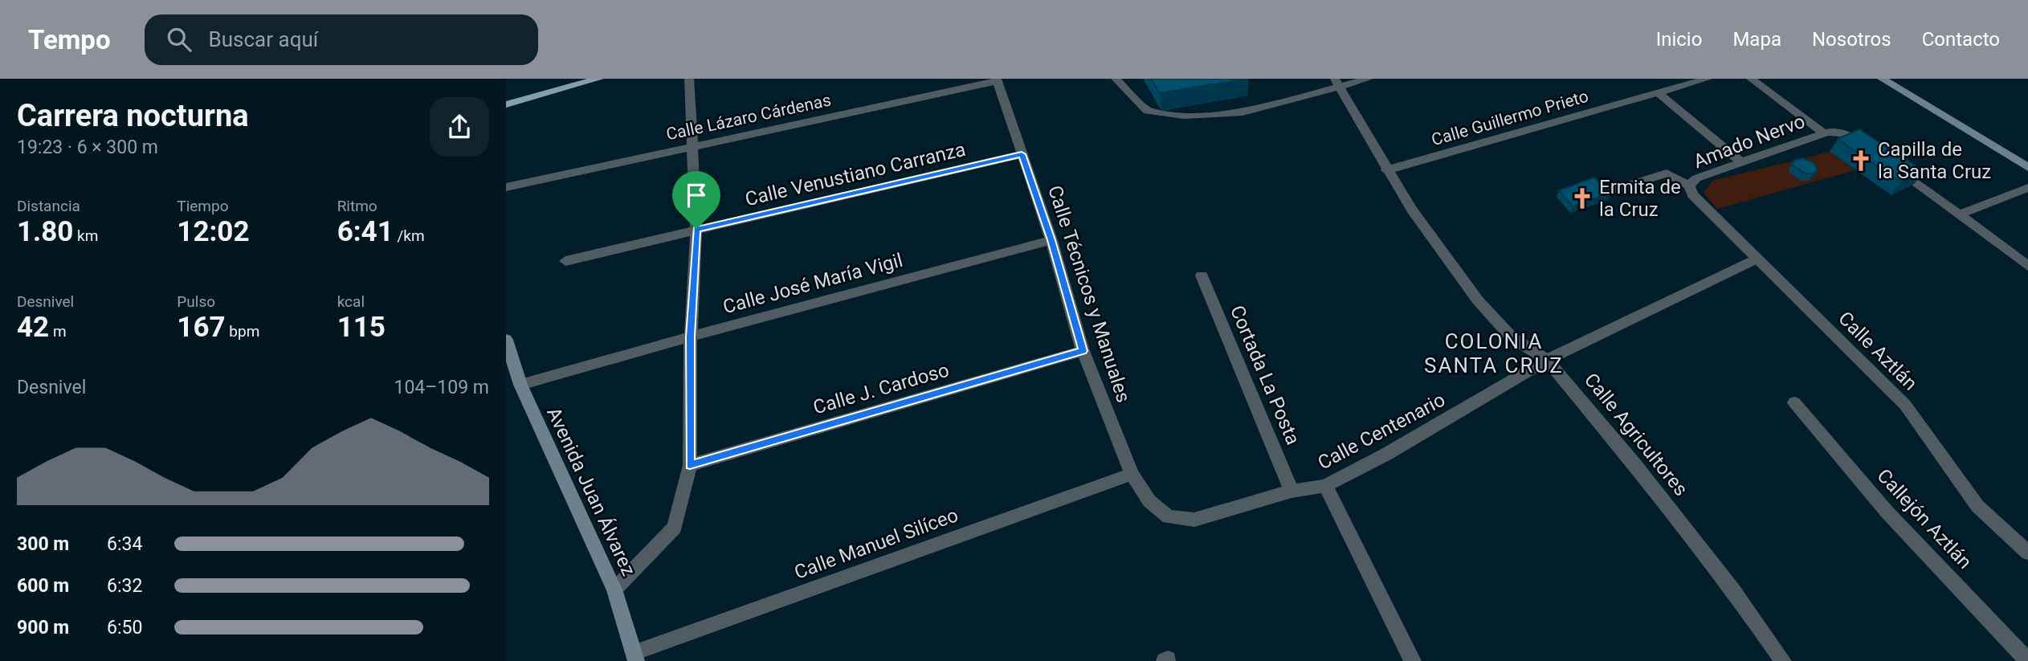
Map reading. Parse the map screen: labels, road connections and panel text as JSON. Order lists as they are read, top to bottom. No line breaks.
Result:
{"streets":{"street":["Calle Lázaro Cárdenas","Calle Guillermo Prieto","Amado Nervo","Calle Venustiano Carranza","Calle José María Vigil","Calle Técnicos y Manuales","Calle Aztlán","Cortada La Posta","Calle J. Cardoso","Calle Centenario","Calle Agricultores","Avenida Juan Álvarez","Callejón Aztlán","Calle Manuel Silíceo"]},"crossings":[["Calle Lázaro Cárdenas","Calle Técnicos y Manuales"],["Calle Guillermo Prieto","Calle Agricultores"],["Amado Nervo","Calle Aztlán"],["Calle Venustiano Carranza","Calle Técnicos y Manuales"],["Calle José María Vigil","Calle Técnicos y Manuales"],["Calle José María Vigil","Avenida Juan Álvarez"],["Calle Técnicos y Manuales","Calle J. Cardoso"],["Calle Técnicos y Manuales","Calle Centenario"],["Calle Técnicos y Manuales","Calle Manuel Silíceo"],["Calle Aztlán","Calle Centenario"],["Cortada La Posta","Calle Centenario"],["Calle Centenario","Calle Agricultores"],["Avenida Juan Álvarez","Calle Manuel Silíceo"]],"districts":["COLONIA SANTA CRUZ"],"places":{"church":["Capilla de la Santa Cruz","Ermita de la Cruz"]},"page":{"header":"Tempo","search":"Buscar aquí","nav":["Inicio","Mapa","Nosotros","Contacto"],"heading":["Carrera nocturna","19:23 · 6 × 300 m"],"stats":[["Distancia","1.80 km"],["Tiempo","12:02"],["Ritmo","6:41 /km"],["Desnivel","42 m"],["Pulso","167 bpm"],["kcal","115"]],"chart":["Desnivel","104–109 m"],"list":[{"name":"300 m","note":"6:34"},{"name":"600 m","note":"6:32"},{"name":"900 m","note":"6:50"}]}}
